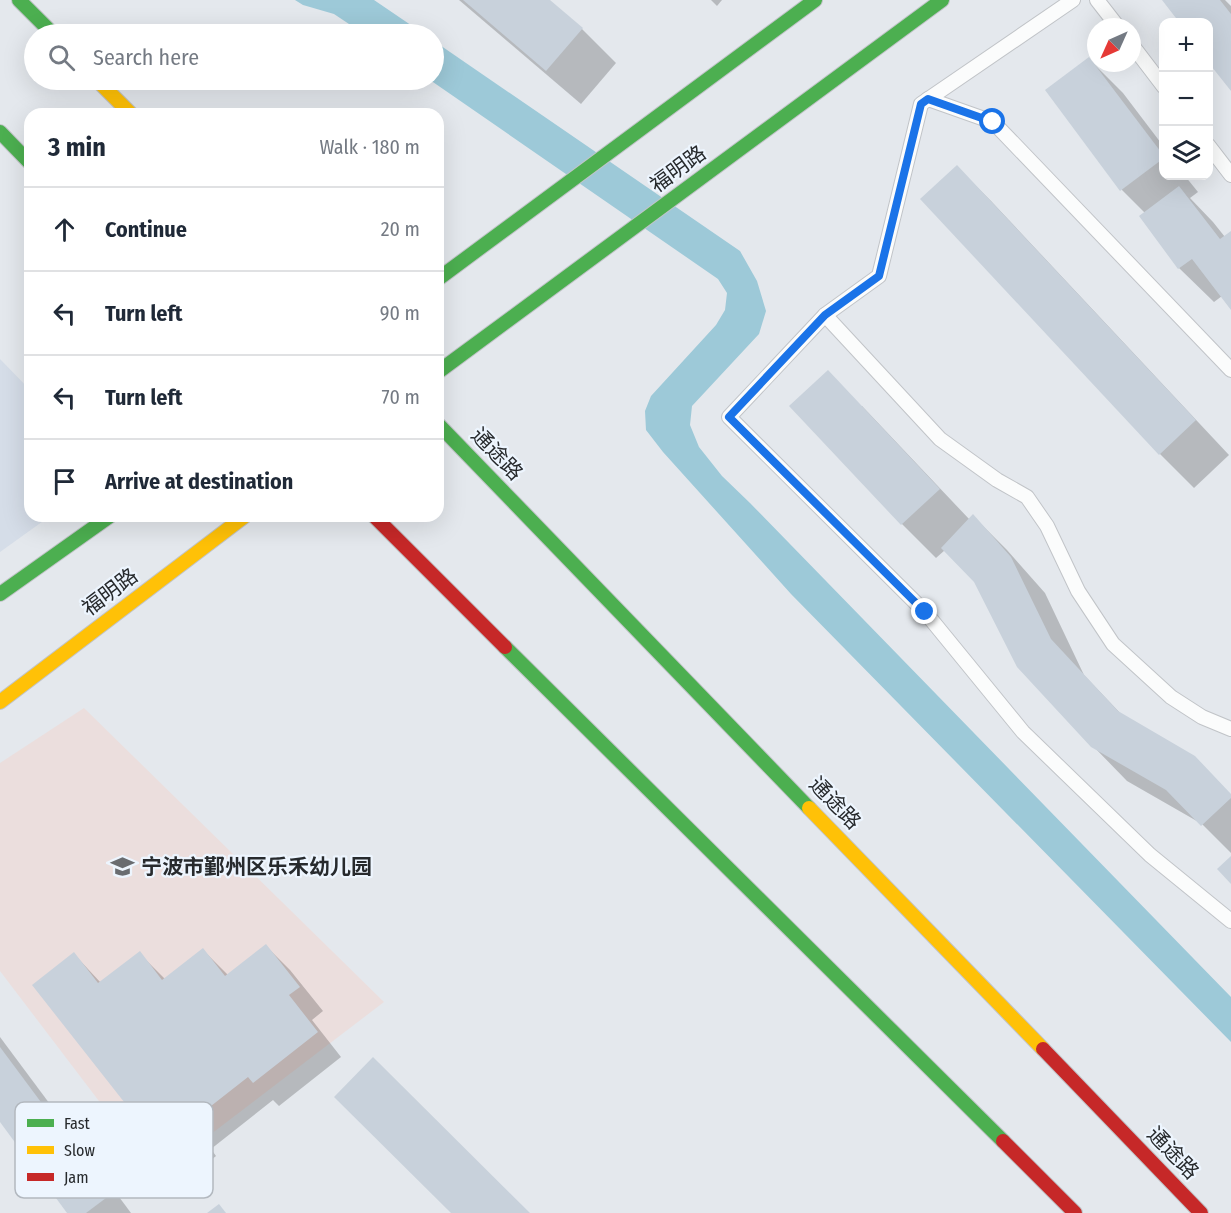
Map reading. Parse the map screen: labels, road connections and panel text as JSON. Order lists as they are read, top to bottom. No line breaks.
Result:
{"streets":{"main road":["福明路","通途路"]},"places":{"school or university":["宁波市鄞州区乐禾幼儿园"]},"legend":["Fast","Slow","Jam"],"north":"bottom left","page":{"map_buttons":["+","−"],"search":"Search here","heading":["3 min","Walk · 180 m"],"list":[["Continue","20 m"],["Turn left","90 m"],["Turn left","70 m"],"Arrive at destination"]}}
